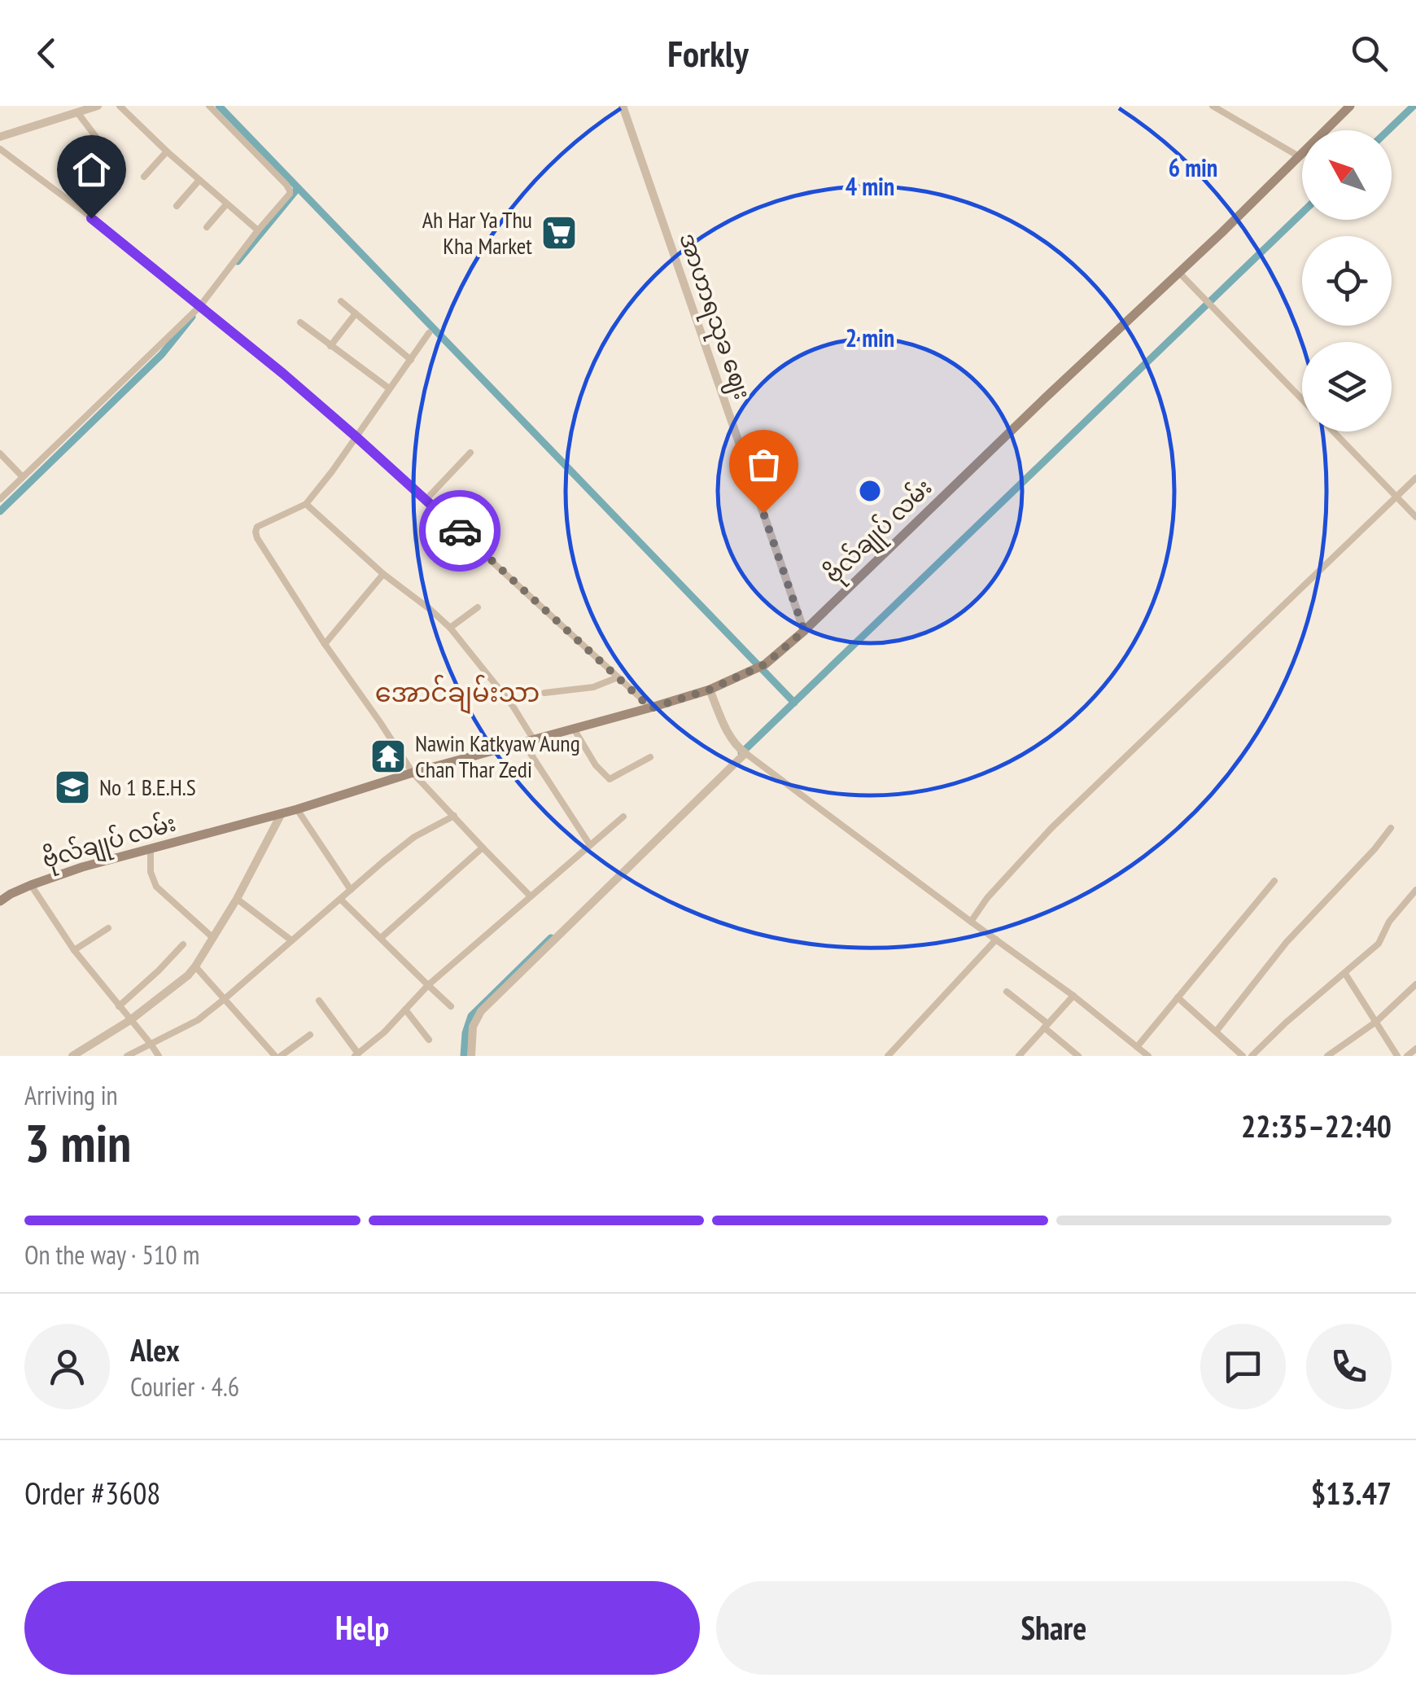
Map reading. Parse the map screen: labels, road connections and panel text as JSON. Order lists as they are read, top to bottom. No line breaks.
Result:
{"streets":{"main road":["ဗိုလ်ချုပ် လမ်း"],"street":["အာဟာရသုခ ဈေး"]},"crossings":[["အာဟာရသုခ ဈေး","ဗိုလ်ချုပ် လမ်း"]],"districts":["အောင်ချမ်းသာ"],"places":{"supermarket":["Ah Har Ya Thu Kha Market"],"temple":["Nawin Katkyaw Aung Chan Thar Zedi"],"school or university":["No 1 B.E.H.S"]},"north":"top left","page":{"header":"Forkly","heading":["3 min","Arriving in","22:35–22:40"],"panel":["Alex","Courier · 4.6","Order #3608","$13.47"],"bar":"On the way · 510 m","buttons":["Help","Share"]},"rings":["6 min","4 min","2 min"]}
